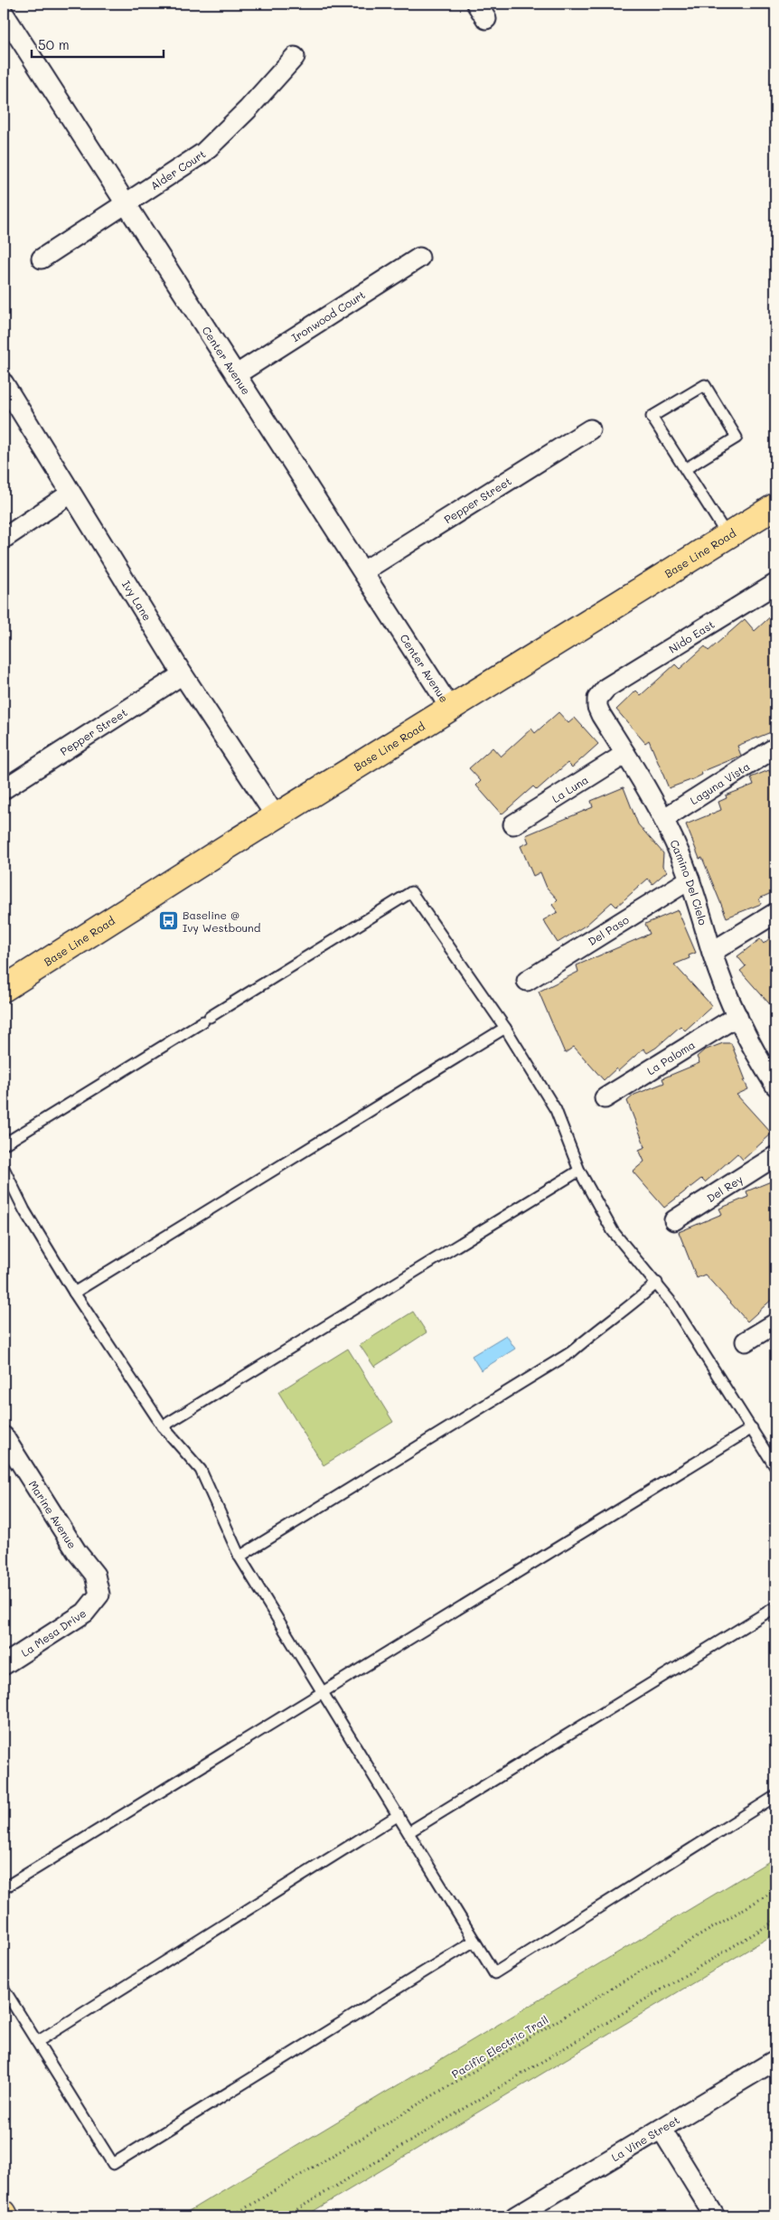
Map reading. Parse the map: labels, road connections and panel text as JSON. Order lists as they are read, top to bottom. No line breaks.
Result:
{"streets":{"main road":["Base Line Road"],"street":["Alder Court","Ironwood Court","Center Avenue","Pepper Street","Ivy Lane","Nido East","Laguna Vista","La Luna","Camino Del Cielo","Del Paso","La Paloma","Del Rey","Marine Avenue","La Mesa Drive","La Vine Street"],"path":["Pacific Electric Trail"]},"crossings":[["Alder Court","Center Avenue"],["Ironwood Court","Center Avenue"],["Center Avenue","Pepper Street"],["Center Avenue","Base Line Road"],["Pepper Street","Ivy Lane"],["Base Line Road","Ivy Lane"],["Nido East","Camino Del Cielo"],["Laguna Vista","Camino Del Cielo"],["La Luna","Camino Del Cielo"],["Camino Del Cielo","Del Paso"],["Camino Del Cielo","La Paloma"],["Marine Avenue","La Mesa Drive"]],"places":{"bus stop":["Baseline @ Ivy Westbound"]},"scale_bar":"50 m"}
